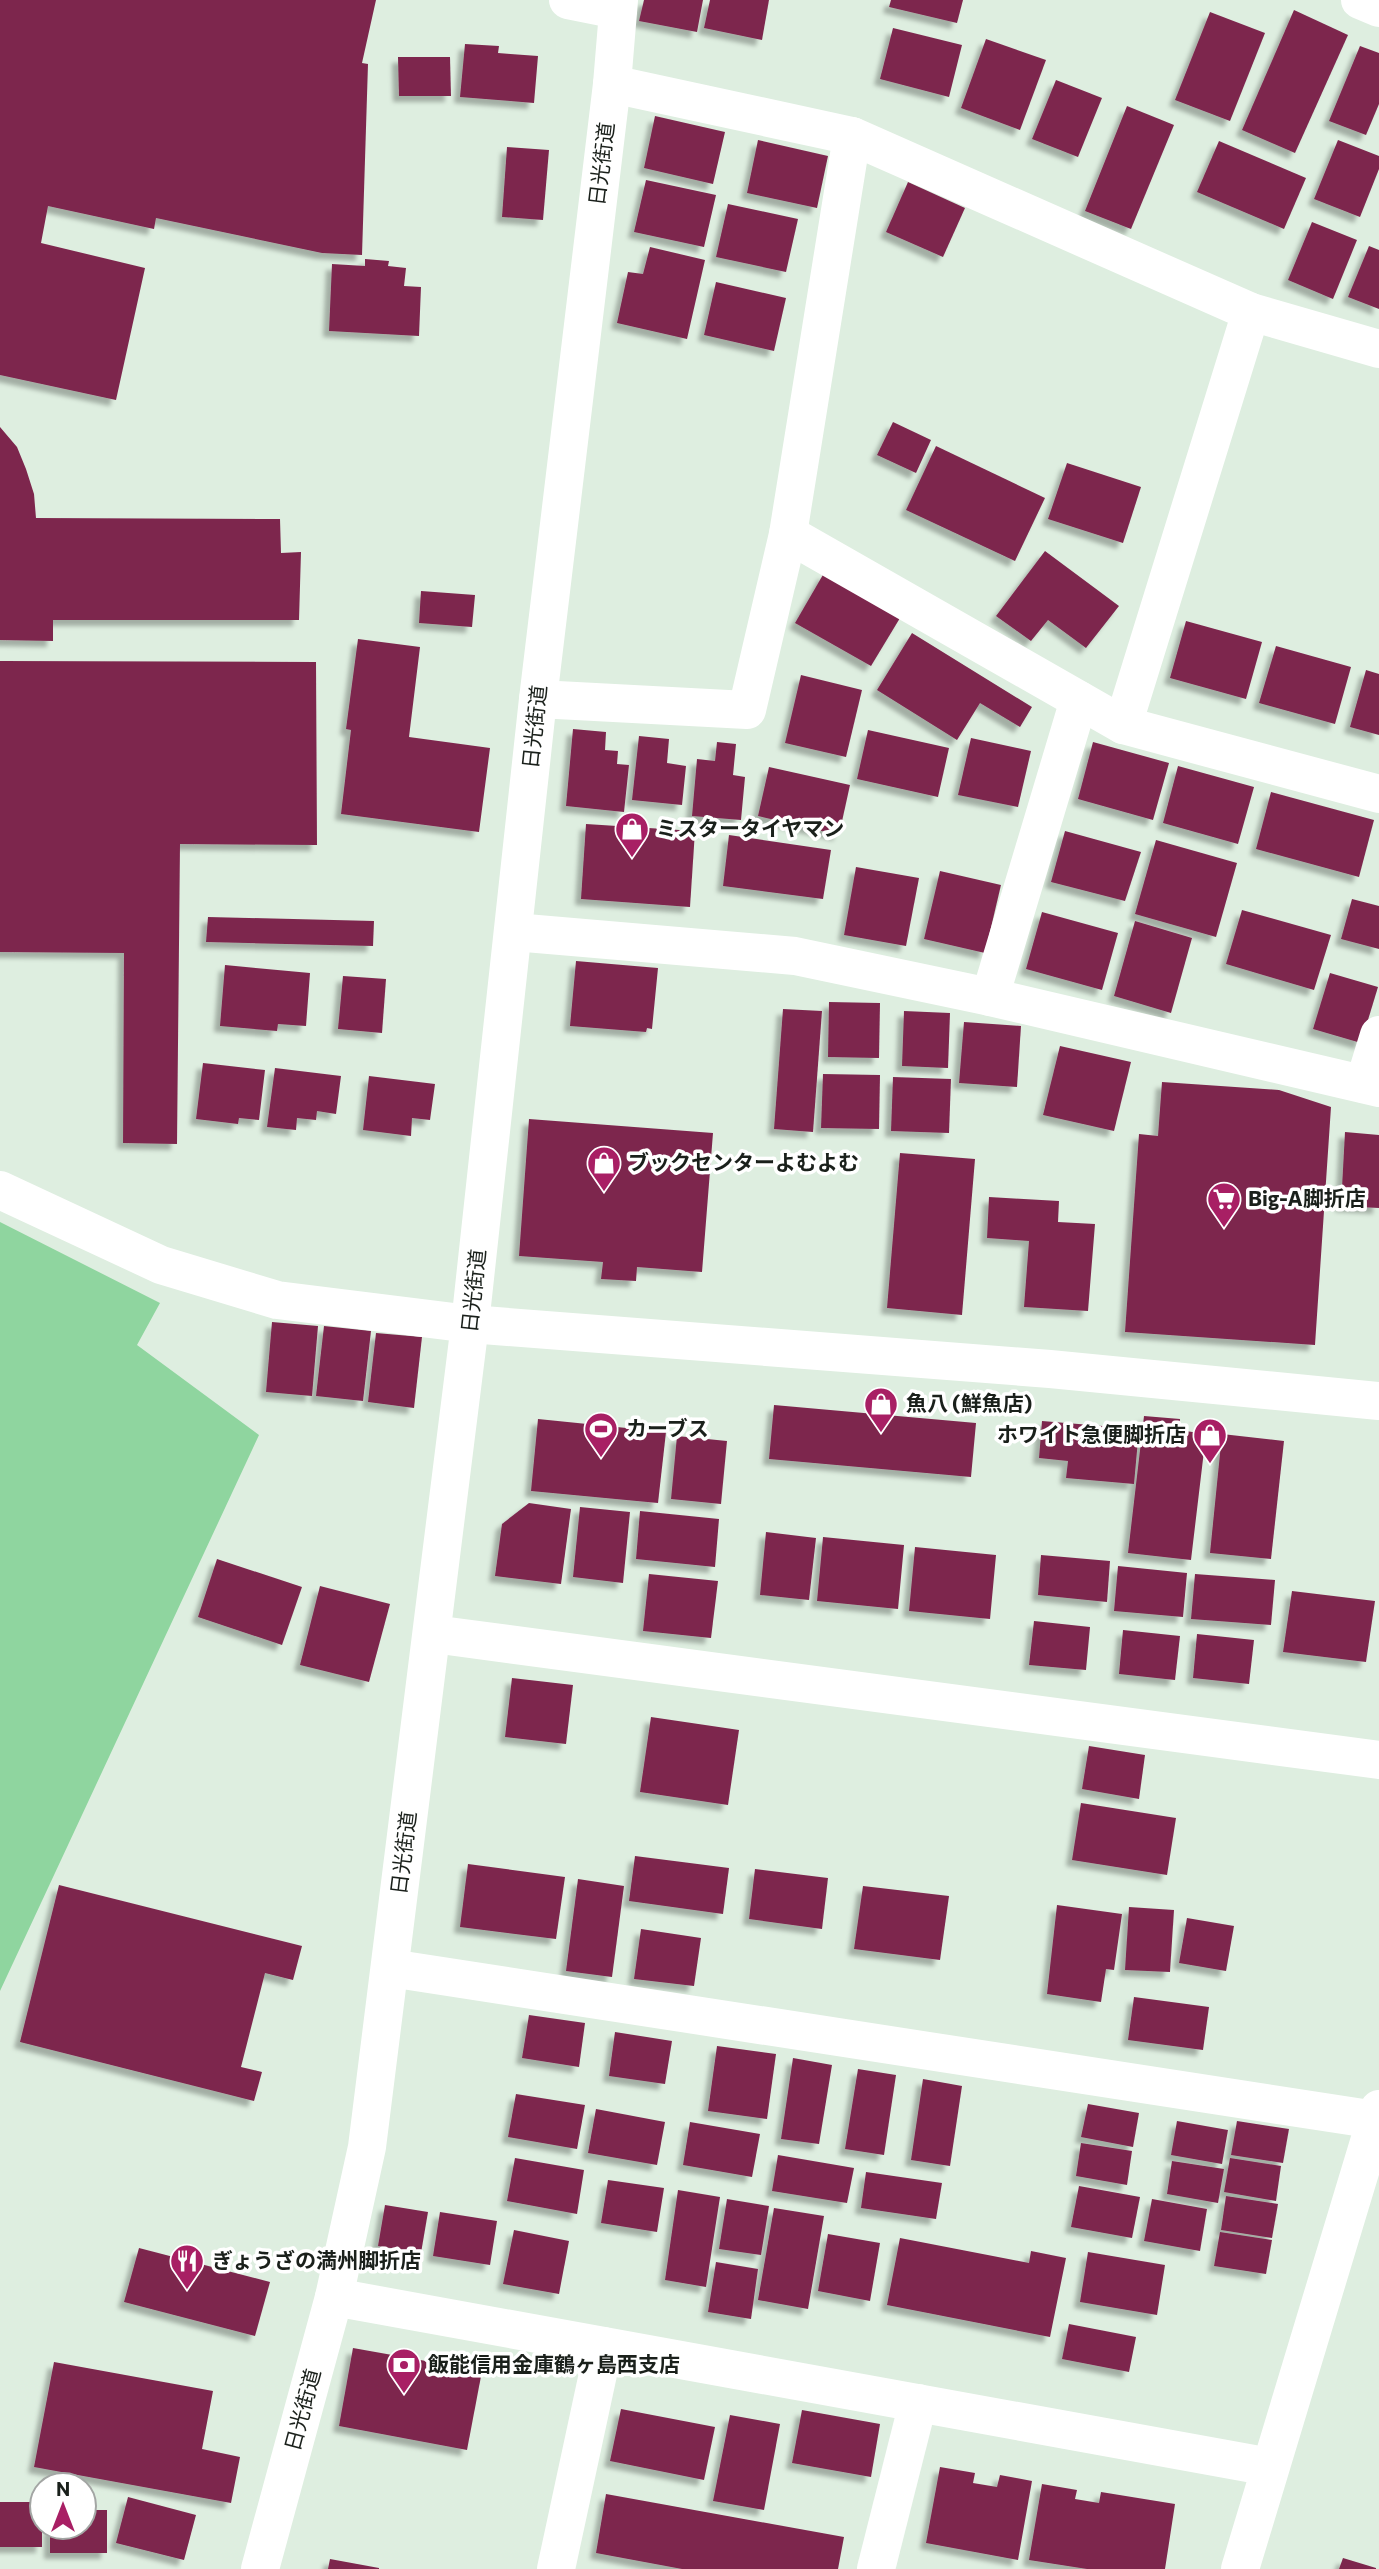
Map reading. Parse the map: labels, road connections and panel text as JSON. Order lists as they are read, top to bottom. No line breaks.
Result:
{"streets":{"street":["日光街道"]},"places":{"shop":["ミスタータイヤマン","ブックセンターよむよむ","魚八 (鮮魚店)","ホワイト急便脚折店"],"supermarket":["Big-A脚折店"],"sports":["カーブス"],"restaurant":["ぎょうざの満州脚折店"],"bank":["飯能信用金庫鶴ヶ島西支店"]},"north":"top"}
